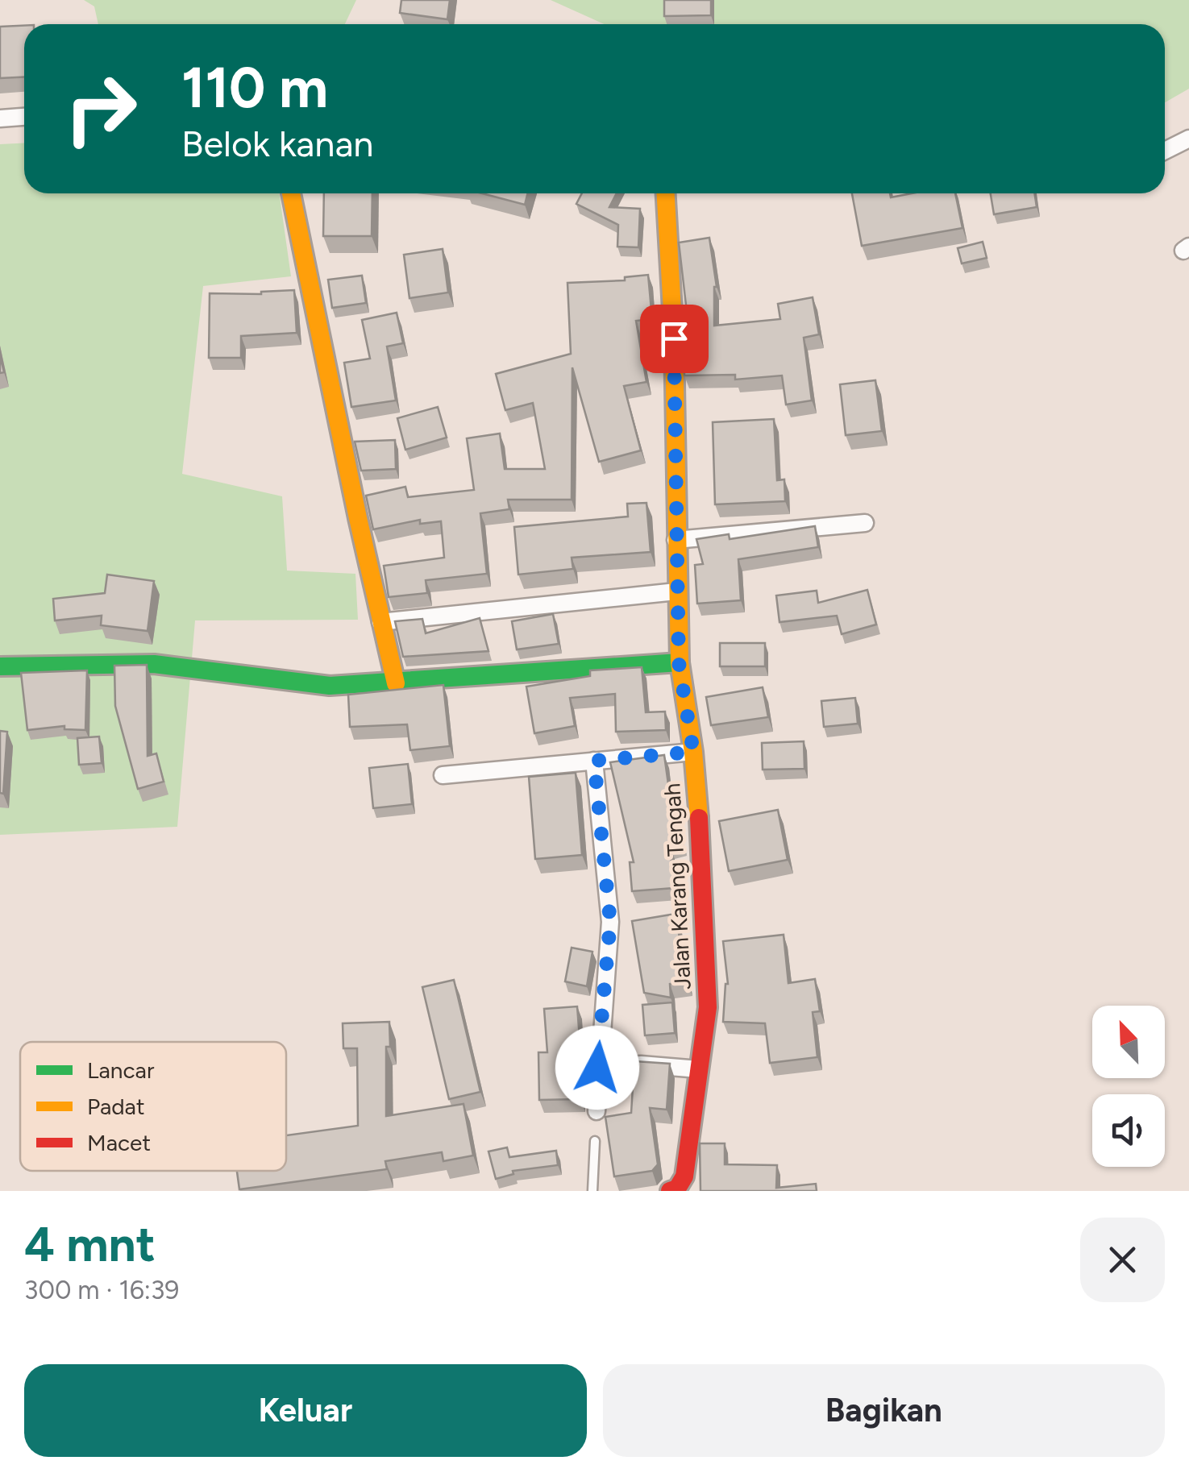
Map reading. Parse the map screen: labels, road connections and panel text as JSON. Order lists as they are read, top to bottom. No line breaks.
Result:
{"streets":{"street":["Jalan Karang Tengah"]},"legend":["Lancar","Padat","Macet"],"north":"top left","page":{"turn":["110 m","Belok kanan"],"heading":["4 mnt","300 m · 16:39"],"buttons":["Keluar","Bagikan"]}}
